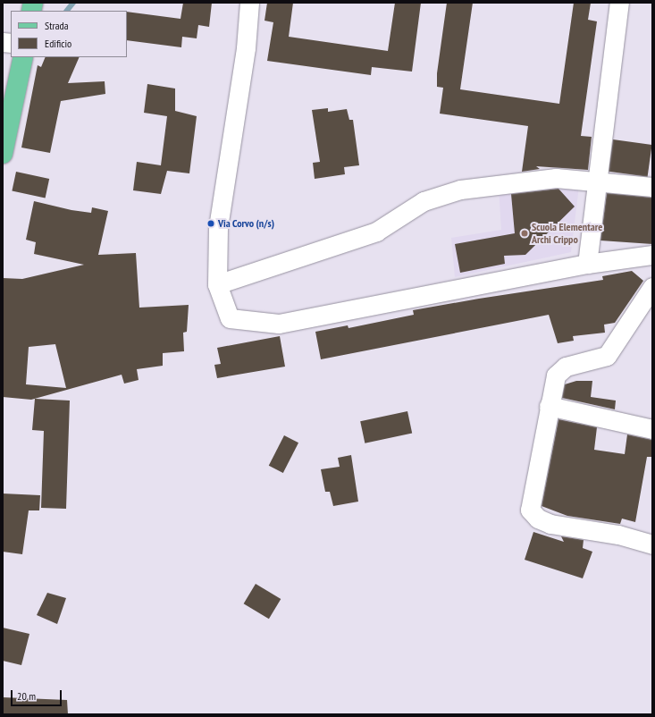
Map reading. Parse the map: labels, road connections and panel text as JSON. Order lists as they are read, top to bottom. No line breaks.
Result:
{"places":["Via Corvo (n/s)","Scuola Elementare Archi Crippo"],"legend":["Strada","Edificio"],"scale_bar":"20 m"}
